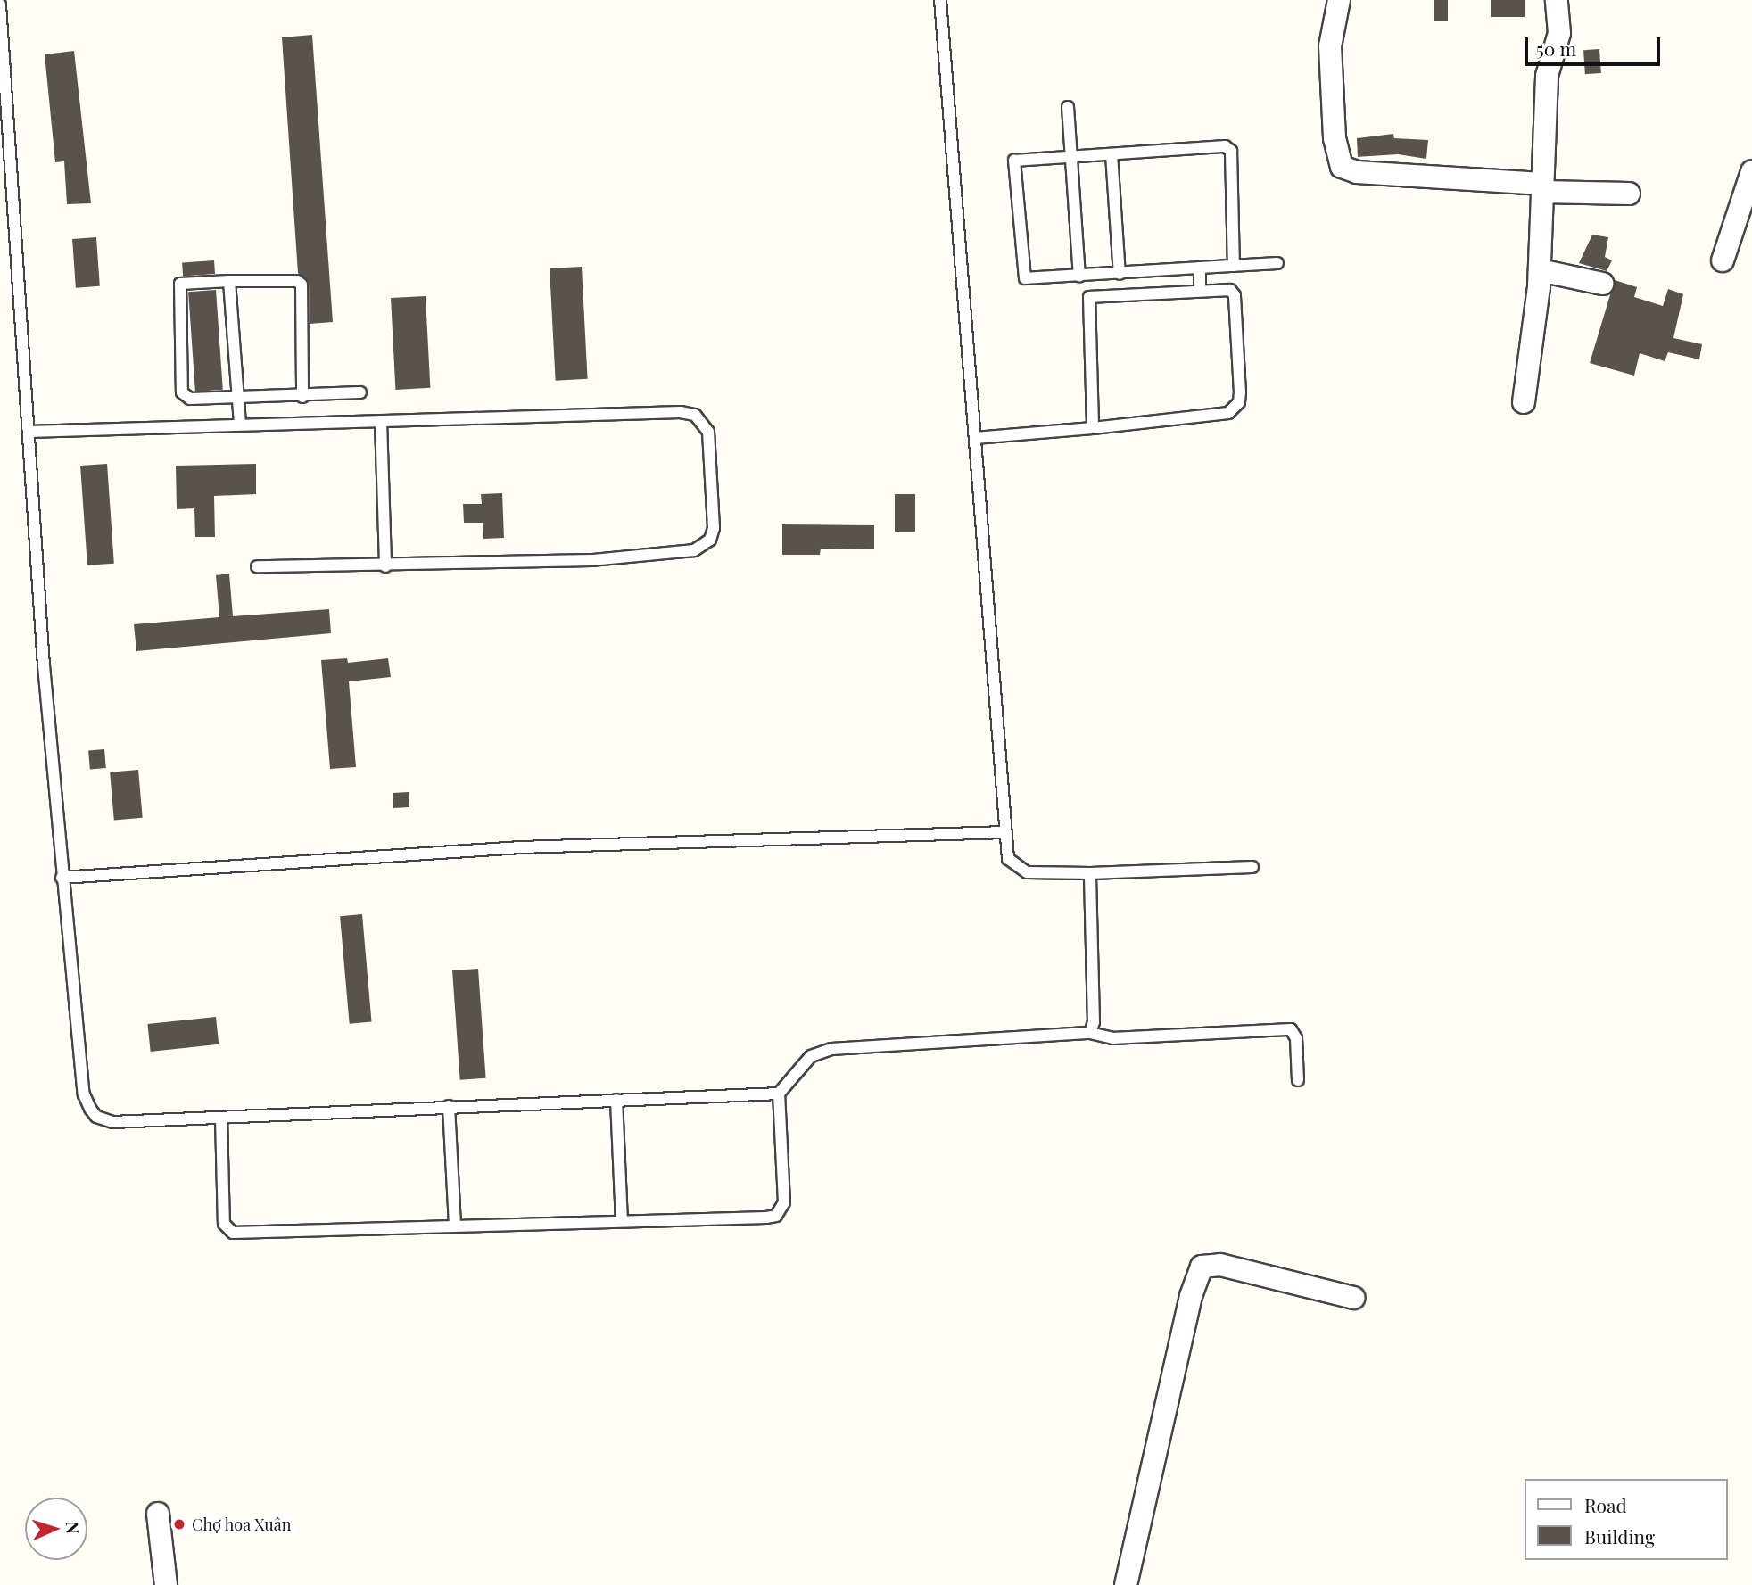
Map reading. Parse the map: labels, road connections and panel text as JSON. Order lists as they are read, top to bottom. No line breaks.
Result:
{"places":["Chợ hoa Xuân"],"legend":["Road","Building"],"scale_bar":"50 m","north":"right"}
